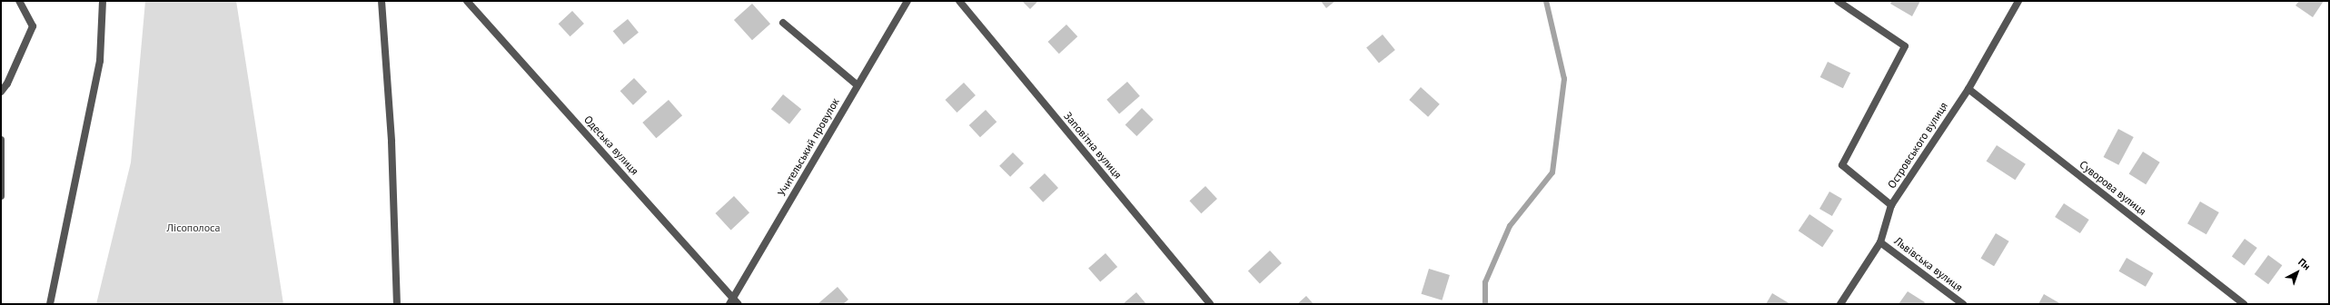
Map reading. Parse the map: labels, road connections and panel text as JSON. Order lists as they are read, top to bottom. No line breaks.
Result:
{"streets":{"street":["Одеська вулиця","Заповітна вулиця","Островського вулиця","Учительський провулок","Суворова вулиця","Львівська вулиця"]},"crossings":[["Одеська вулиця","Учительський провулок"],["Островського вулиця","Суворова вулиця"],["Островського вулиця","Львівська вулиця"]],"parks":["Лісополоса"],"north":"top right"}
